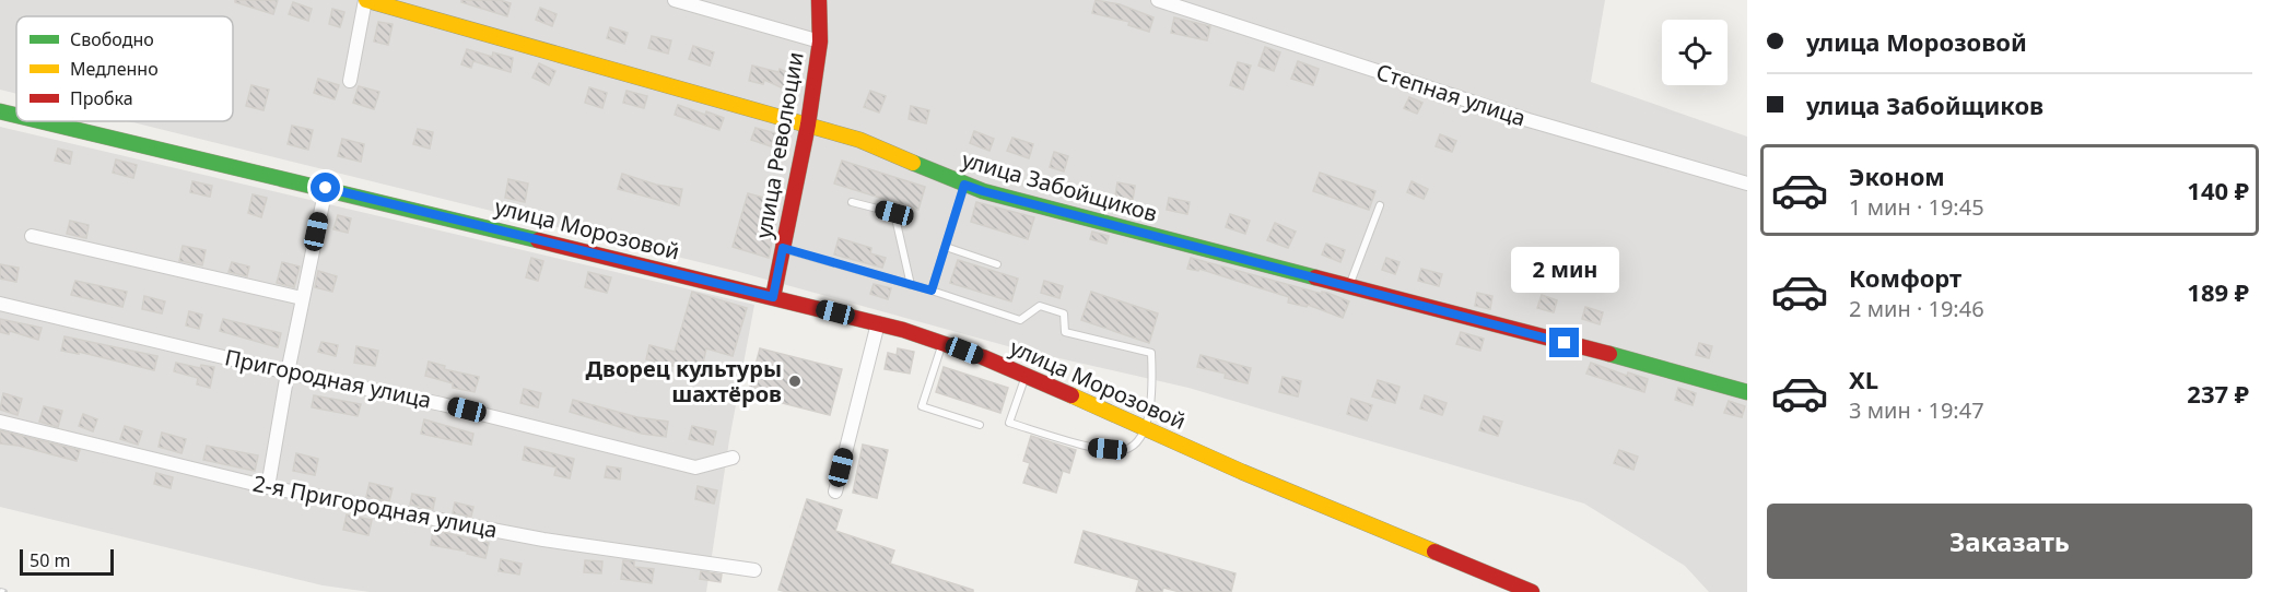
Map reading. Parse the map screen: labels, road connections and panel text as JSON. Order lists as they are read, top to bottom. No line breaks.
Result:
{"streets":{"street":["Степная улица","улица Революции","улица Забойщиков","улица Морозовой","Пригородная улица","2-я Пригородная улица"]},"crossings":[["улица Революции","улица Забойщиков"],["улица Революции","улица Морозовой"]],"places":["Дворец культуры шахтёров"],"legend":["Свободно","Медленно","Пробка"],"scale_bar":"50 m","page":{"banner":["улица Морозовой","улица Забойщиков"],"list":[{"name":"Эконом","note":"1 мин · 19:45","value":"140 ₽"},{"name":"Комфорт","note":"2 мин · 19:46","value":"189 ₽"},{"name":"XL","note":"3 мин · 19:47","value":"237 ₽"}],"bubble":"2 мин","buttons":"Заказать","scale":"50 m"}}
